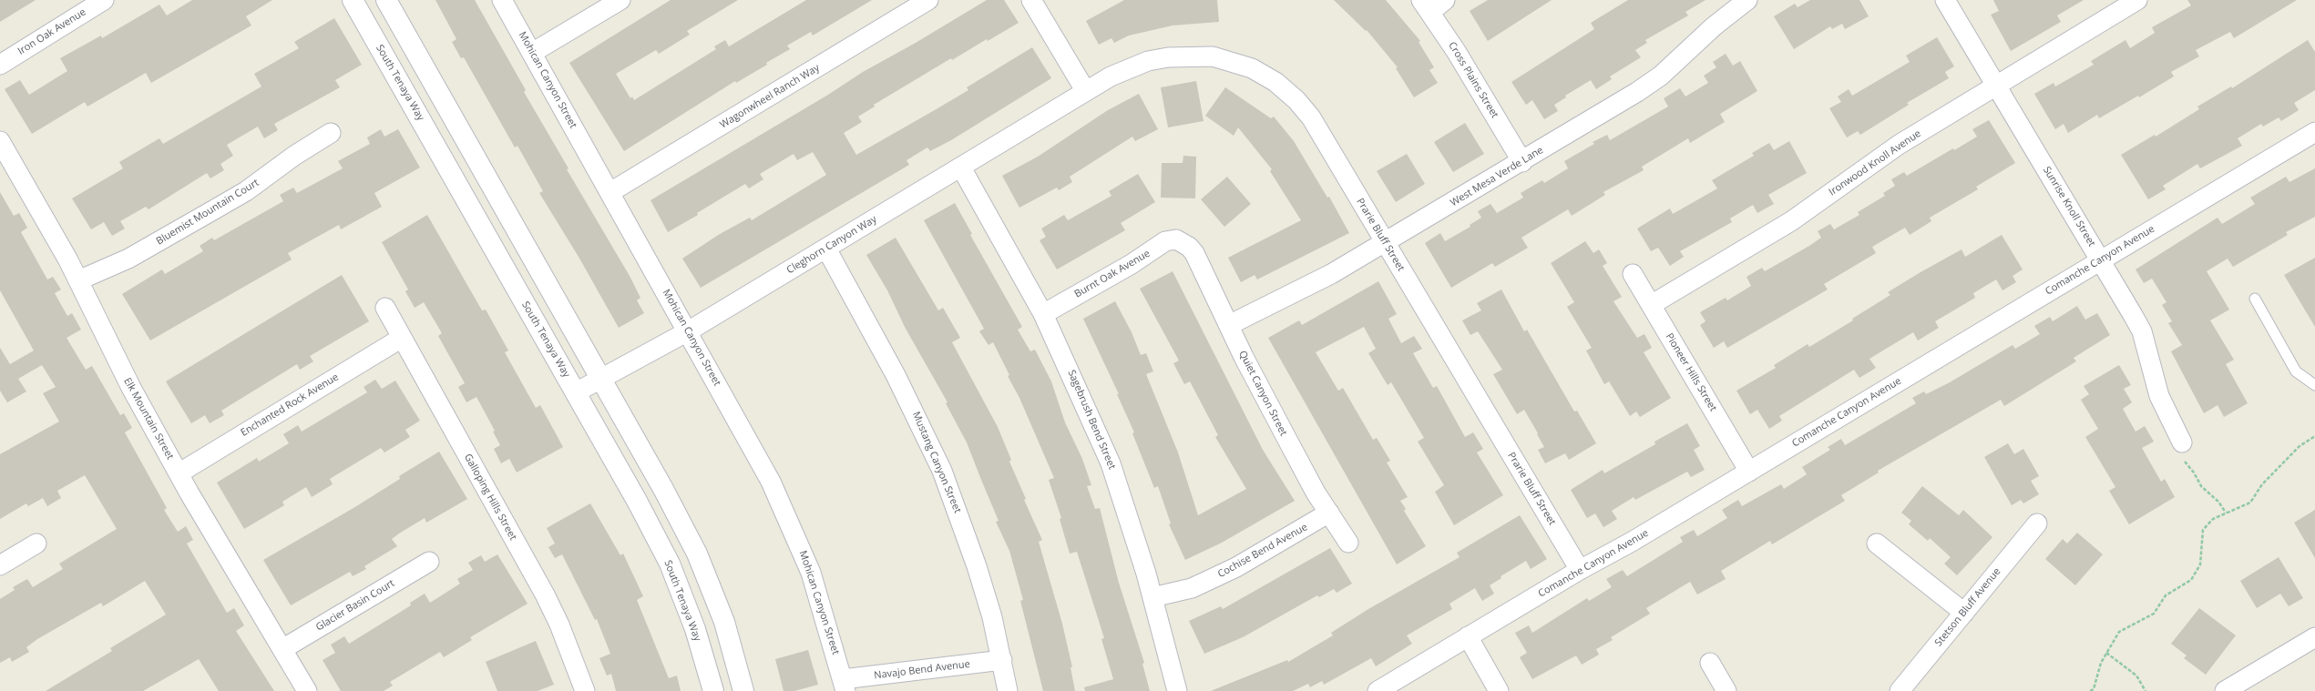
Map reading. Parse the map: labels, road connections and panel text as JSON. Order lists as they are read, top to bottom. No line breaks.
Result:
{"streets":{"street":["Iron Oak Avenue","Mohican Canyon Street","Cross Plains Street","South Tenaya Way","Wagonwheel Ranch Way","Ironwood Knoll Avenue","West Mesa Verde Lane","Sunrise Knoll Street","Bluemist Mountain Court","Prarie Bluff Street","Cleghorn Canyon Way","Comanche Canyon Avenue","Burnt Oak Avenue","Pioneer Hills Street","Quiet Canyon Street","Enchanted Rock Avenue","Elk Mountain Street","Sagebrush Bend Street","Mustang Canyon Street","Galloping Hills Street","Cochise Bend Avenue","Glacier Basin Court","Stetson Bluff Avenue","Navajo Bend Avenue"]},"crossings":[["Mohican Canyon Street","Wagonwheel Ranch Way"],["Mohican Canyon Street","Cleghorn Canyon Way"],["Mohican Canyon Street","Navajo Bend Avenue"],["Cross Plains Street","West Mesa Verde Lane"],["South Tenaya Way","Cleghorn Canyon Way"],["Ironwood Knoll Avenue","Sunrise Knoll Street"],["Ironwood Knoll Avenue","Pioneer Hills Street"],["West Mesa Verde Lane","Prarie Bluff Street"],["West Mesa Verde Lane","Quiet Canyon Street"],["Sunrise Knoll Street","Comanche Canyon Avenue"],["Bluemist Mountain Court","Elk Mountain Street"],["Prarie Bluff Street","Cleghorn Canyon Way"],["Prarie Bluff Street","Comanche Canyon Avenue"],["Cleghorn Canyon Way","Sagebrush Bend Street"],["Cleghorn Canyon Way","Mustang Canyon Street"],["Comanche Canyon Avenue","Pioneer Hills Street"],["Burnt Oak Avenue","Quiet Canyon Street"],["Burnt Oak Avenue","Sagebrush Bend Street"],["Quiet Canyon Street","Cochise Bend Avenue"],["Enchanted Rock Avenue","Elk Mountain Street"],["Enchanted Rock Avenue","Galloping Hills Street"],["Elk Mountain Street","Glacier Basin Court"],["Sagebrush Bend Street","Cochise Bend Avenue"],["Mustang Canyon Street","Navajo Bend Avenue"]]}
